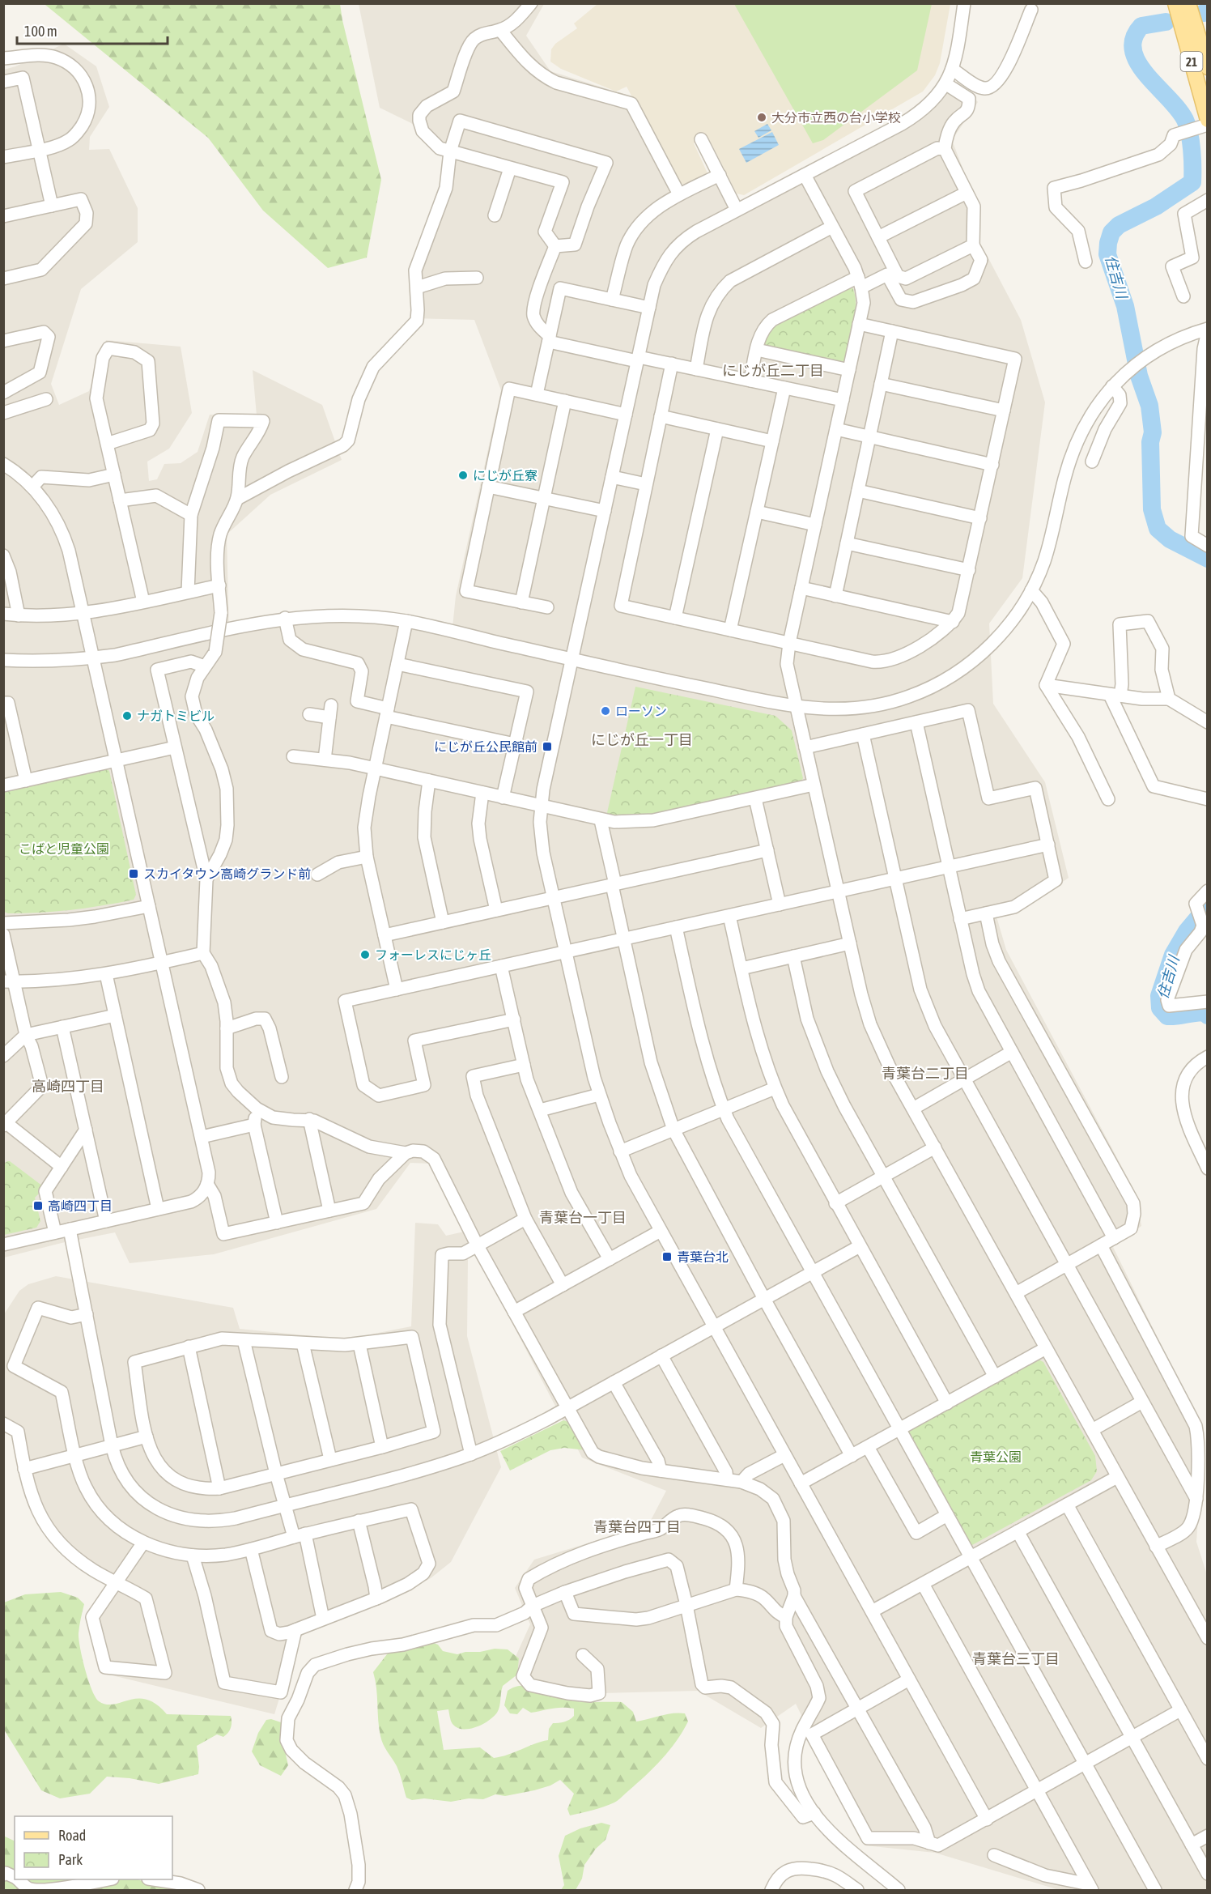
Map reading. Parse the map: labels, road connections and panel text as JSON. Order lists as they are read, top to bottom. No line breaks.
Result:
{"streets":{"main road":["21"]},"districts":["にじが丘二丁目","にじが丘一丁目","青葉台二丁目","高崎四丁目","青葉台一丁目","青葉台四丁目","青葉台三丁目"],"water":["住吉川"],"parks":["こばと児童公園","青葉公園"],"places":{"other":["大分市立西の台小学校","にじが丘寮","ローソン","ナガトミビル","フォーレスにじヶ丘"],"transit":["にじが丘公民館前","スカイタウン高崎グランド前","高崎四丁目","青葉台北"]},"legend":["Road","Park"],"scale_bar":"100 m"}
